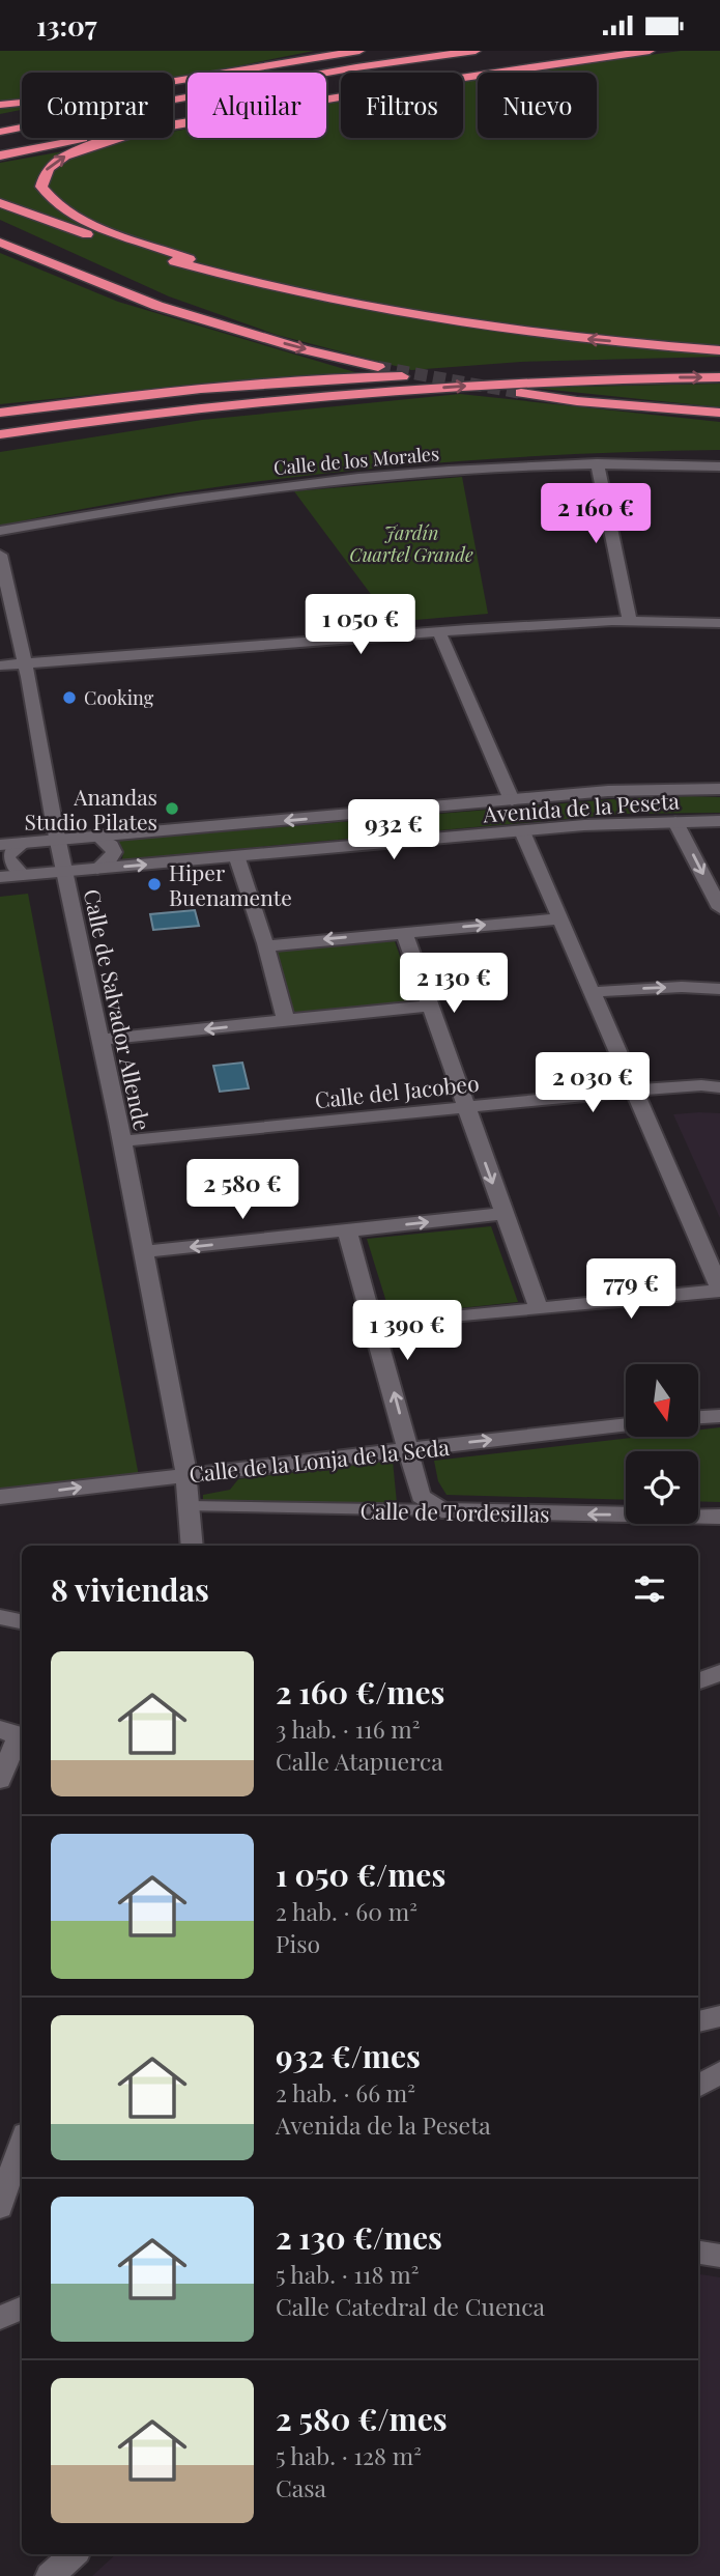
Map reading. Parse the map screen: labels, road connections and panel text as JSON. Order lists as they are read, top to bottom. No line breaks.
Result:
{"streets":{"street":["Calle de los Morales","Avenida de la Peseta","Calle de Salvador Allende","Calle del Jacobeo","Calle de la Lonja de la Seda","Calle de Tordesillas"]},"crossings":[["Avenida de la Peseta","Calle de Salvador Allende"],["Calle de Salvador Allende","Calle del Jacobeo"],["Calle de Salvador Allende","Calle de la Lonja de la Seda"]],"one_way":["Calle de Tordesillas"],"parks":["Jardín Cuartel Grande"],"places":["Cooking","Anandas Studio Pilates","Hiper Buenamente"],"north":"bottom","page":{"status":"13:07","chip":["Comprar","Alquilar","Filtros","Nuevo"],"price":["2 160 €","1 050 €","932 €","2 130 €","2 030 €","2 580 €","779 €","1 390 €"],"heading":"8 viviendas","list":[{"name":"2 160 €/mes","note":"3 hab. · 116 m² · Calle Atapuerca"},{"name":"1 050 €/mes","note":"2 hab. · 60 m² · Piso"},{"name":"932 €/mes","note":"2 hab. · 66 m² · Avenida de la Peseta"},{"name":"2 130 €/mes","note":"5 hab. · 118 m² · Calle Catedral de Cuenca"},{"name":"2 580 €/mes","note":"5 hab. · 128 m² · Casa"}]}}
